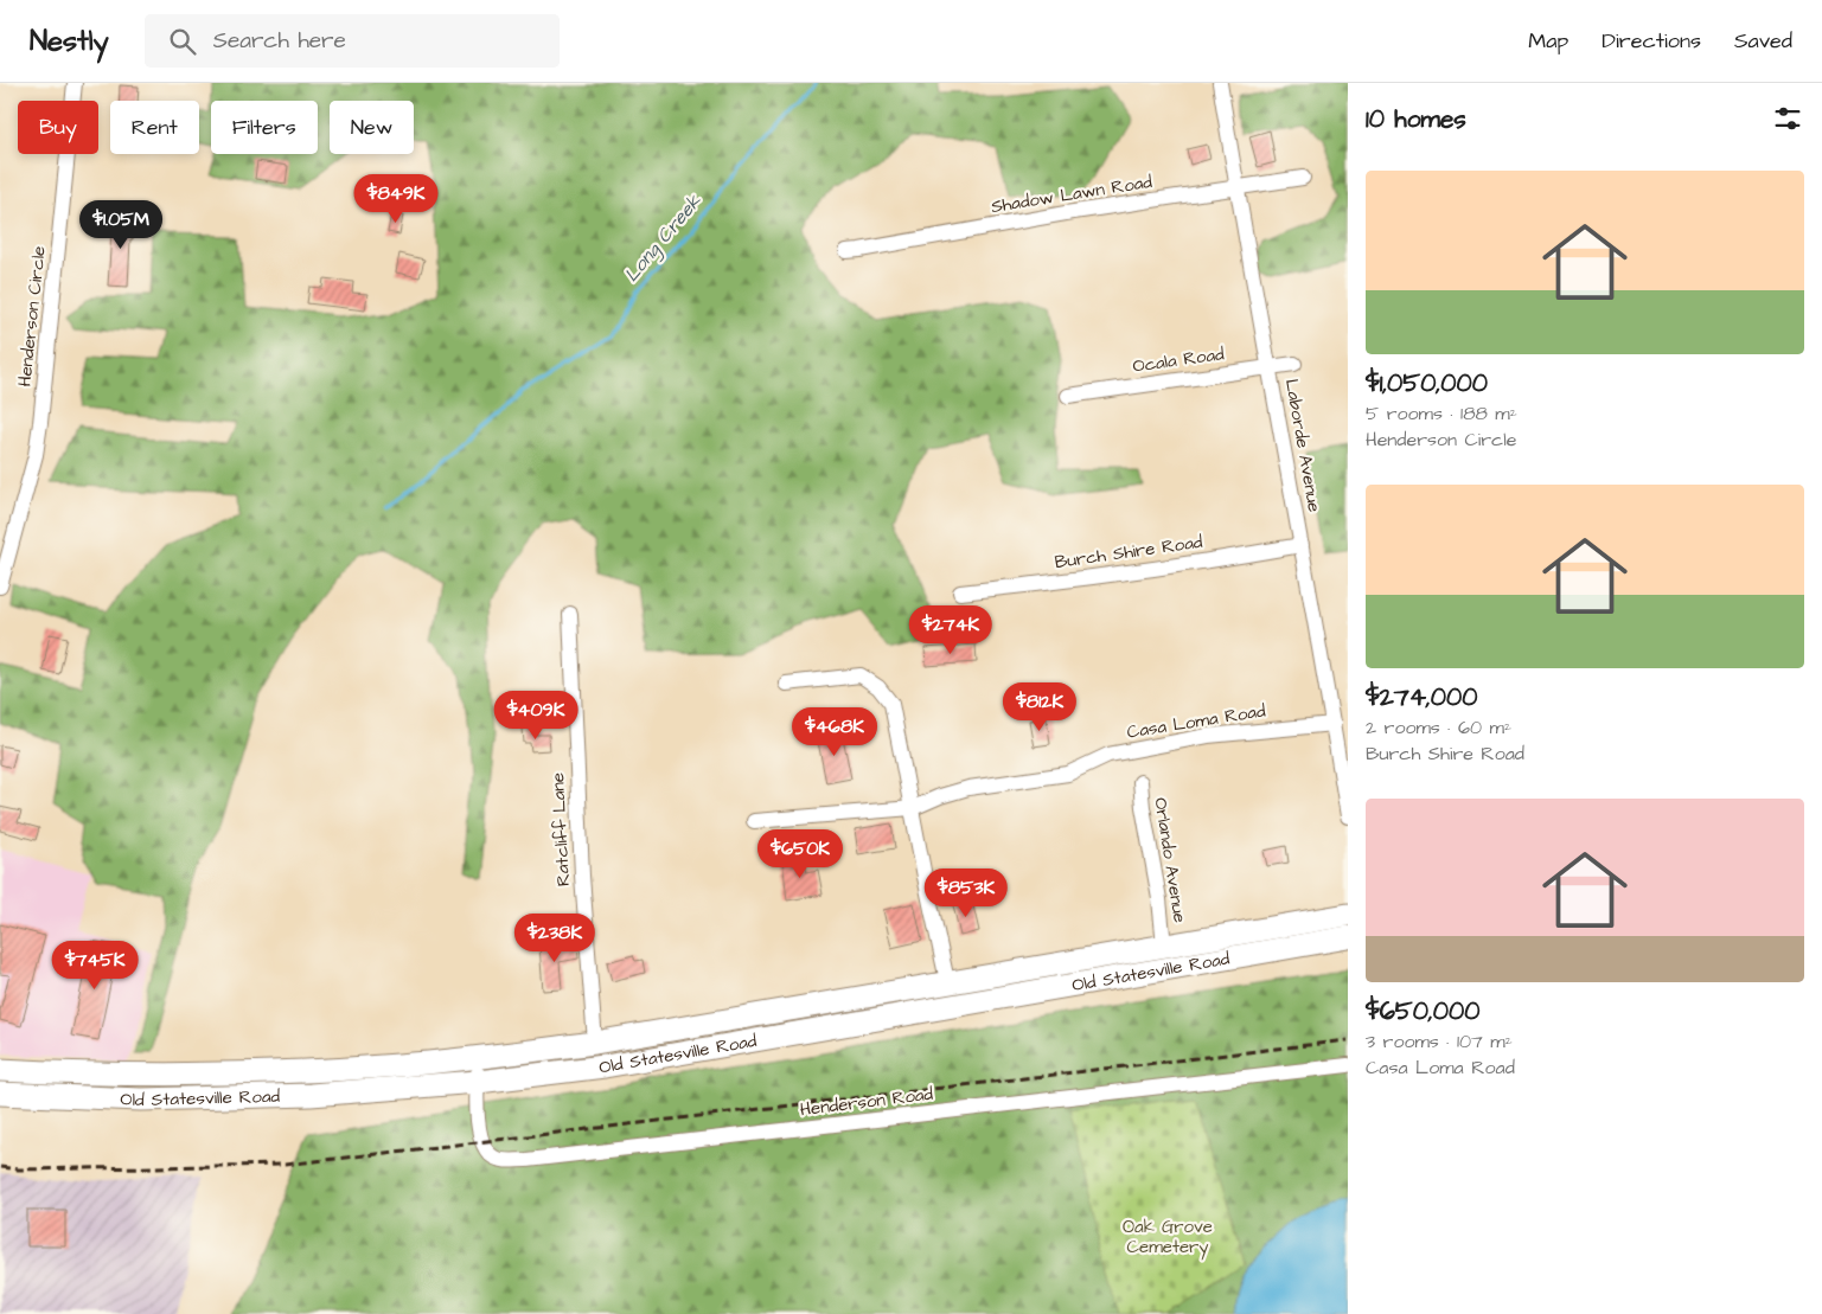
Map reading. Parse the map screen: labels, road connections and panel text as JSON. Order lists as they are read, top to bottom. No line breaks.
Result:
{"streets":{"main road":["Old Statesville Road"],"street":["Shadow Lawn Road","Henderson Circle","Ocala Road","Laborde Avenue","Burch Shire Road","Casa Loma Road","Ratcliff Lane","Orlando Avenue","Henderson Road"]},"crossings":[["Shadow Lawn Road","Laborde Avenue"],["Ocala Road","Laborde Avenue"],["Laborde Avenue","Burch Shire Road"],["Laborde Avenue","Casa Loma Road"],["Ratcliff Lane","Old Statesville Road"],["Orlando Avenue","Old Statesville Road"],["Old Statesville Road","Henderson Road"]],"water":["Long Creek"],"parks":["Oak Grove Cemetery"],"page":{"header":"Nestly","search":"Search here","nav":["Map","Directions","Saved"],"heading":"10 homes","chip":["Buy","Rent","Filters","New"],"list":[{"name":"$1,050,000","note":"5 rooms · 188 m² · Henderson Circle"},{"name":"$274,000","note":"2 rooms · 60 m² · Burch Shire Road"},{"name":"$650,000","note":"3 rooms · 107 m² · Casa Loma Road"}],"price":["$849K","$1.05M","$274K","$812K","$409K","$468K","$650K","$853K","$238K","$745K"]}}
